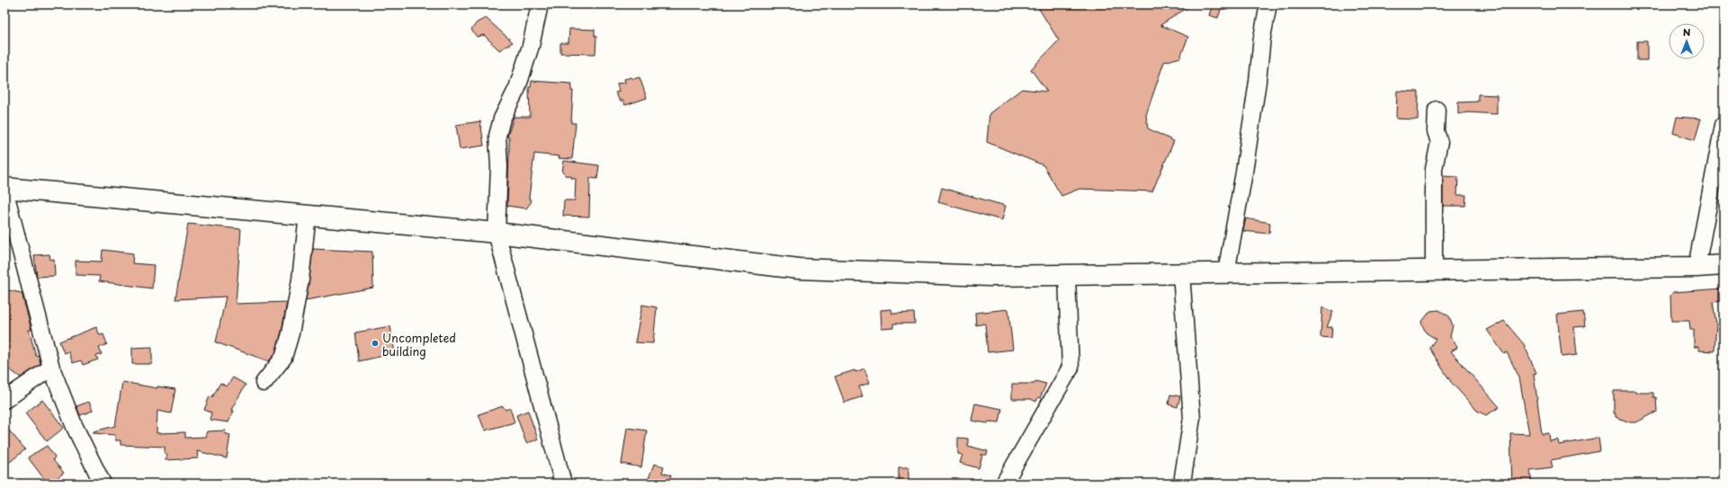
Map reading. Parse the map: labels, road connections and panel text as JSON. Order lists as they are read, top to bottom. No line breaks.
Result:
{"places":["Uncompleted building"],"north":"top"}
